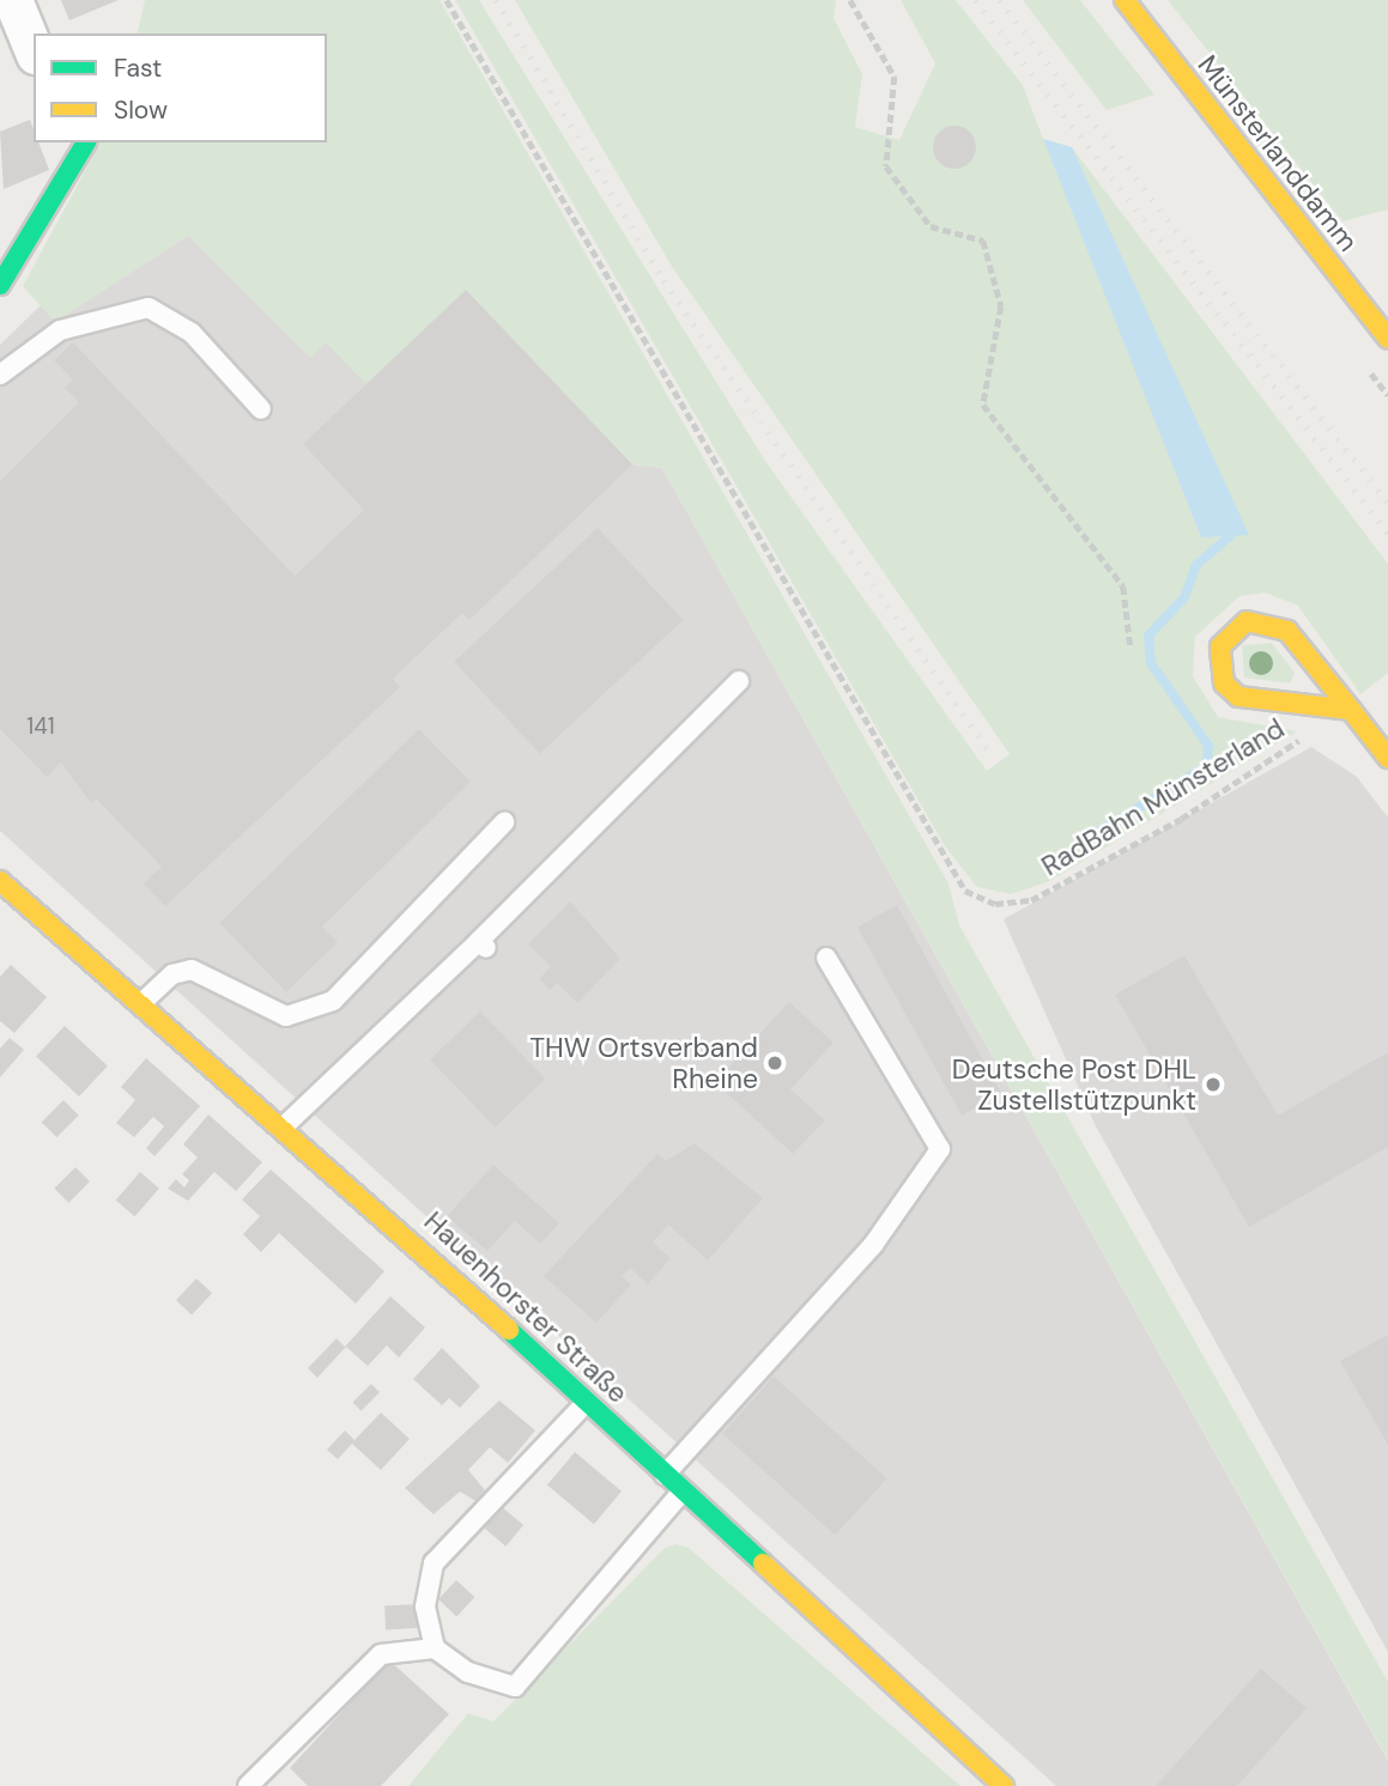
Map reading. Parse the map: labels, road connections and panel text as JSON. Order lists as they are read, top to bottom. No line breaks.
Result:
{"streets":{"street":["Münsterlanddamm","Hauenhorster Straße"],"path":["RadBahn Münsterland"]},"places":["THW Ortsverband Rheine","Deutsche Post DHL Zustellstützpunkt"],"house_numbers":["141"],"legend":["Fast","Slow"]}
